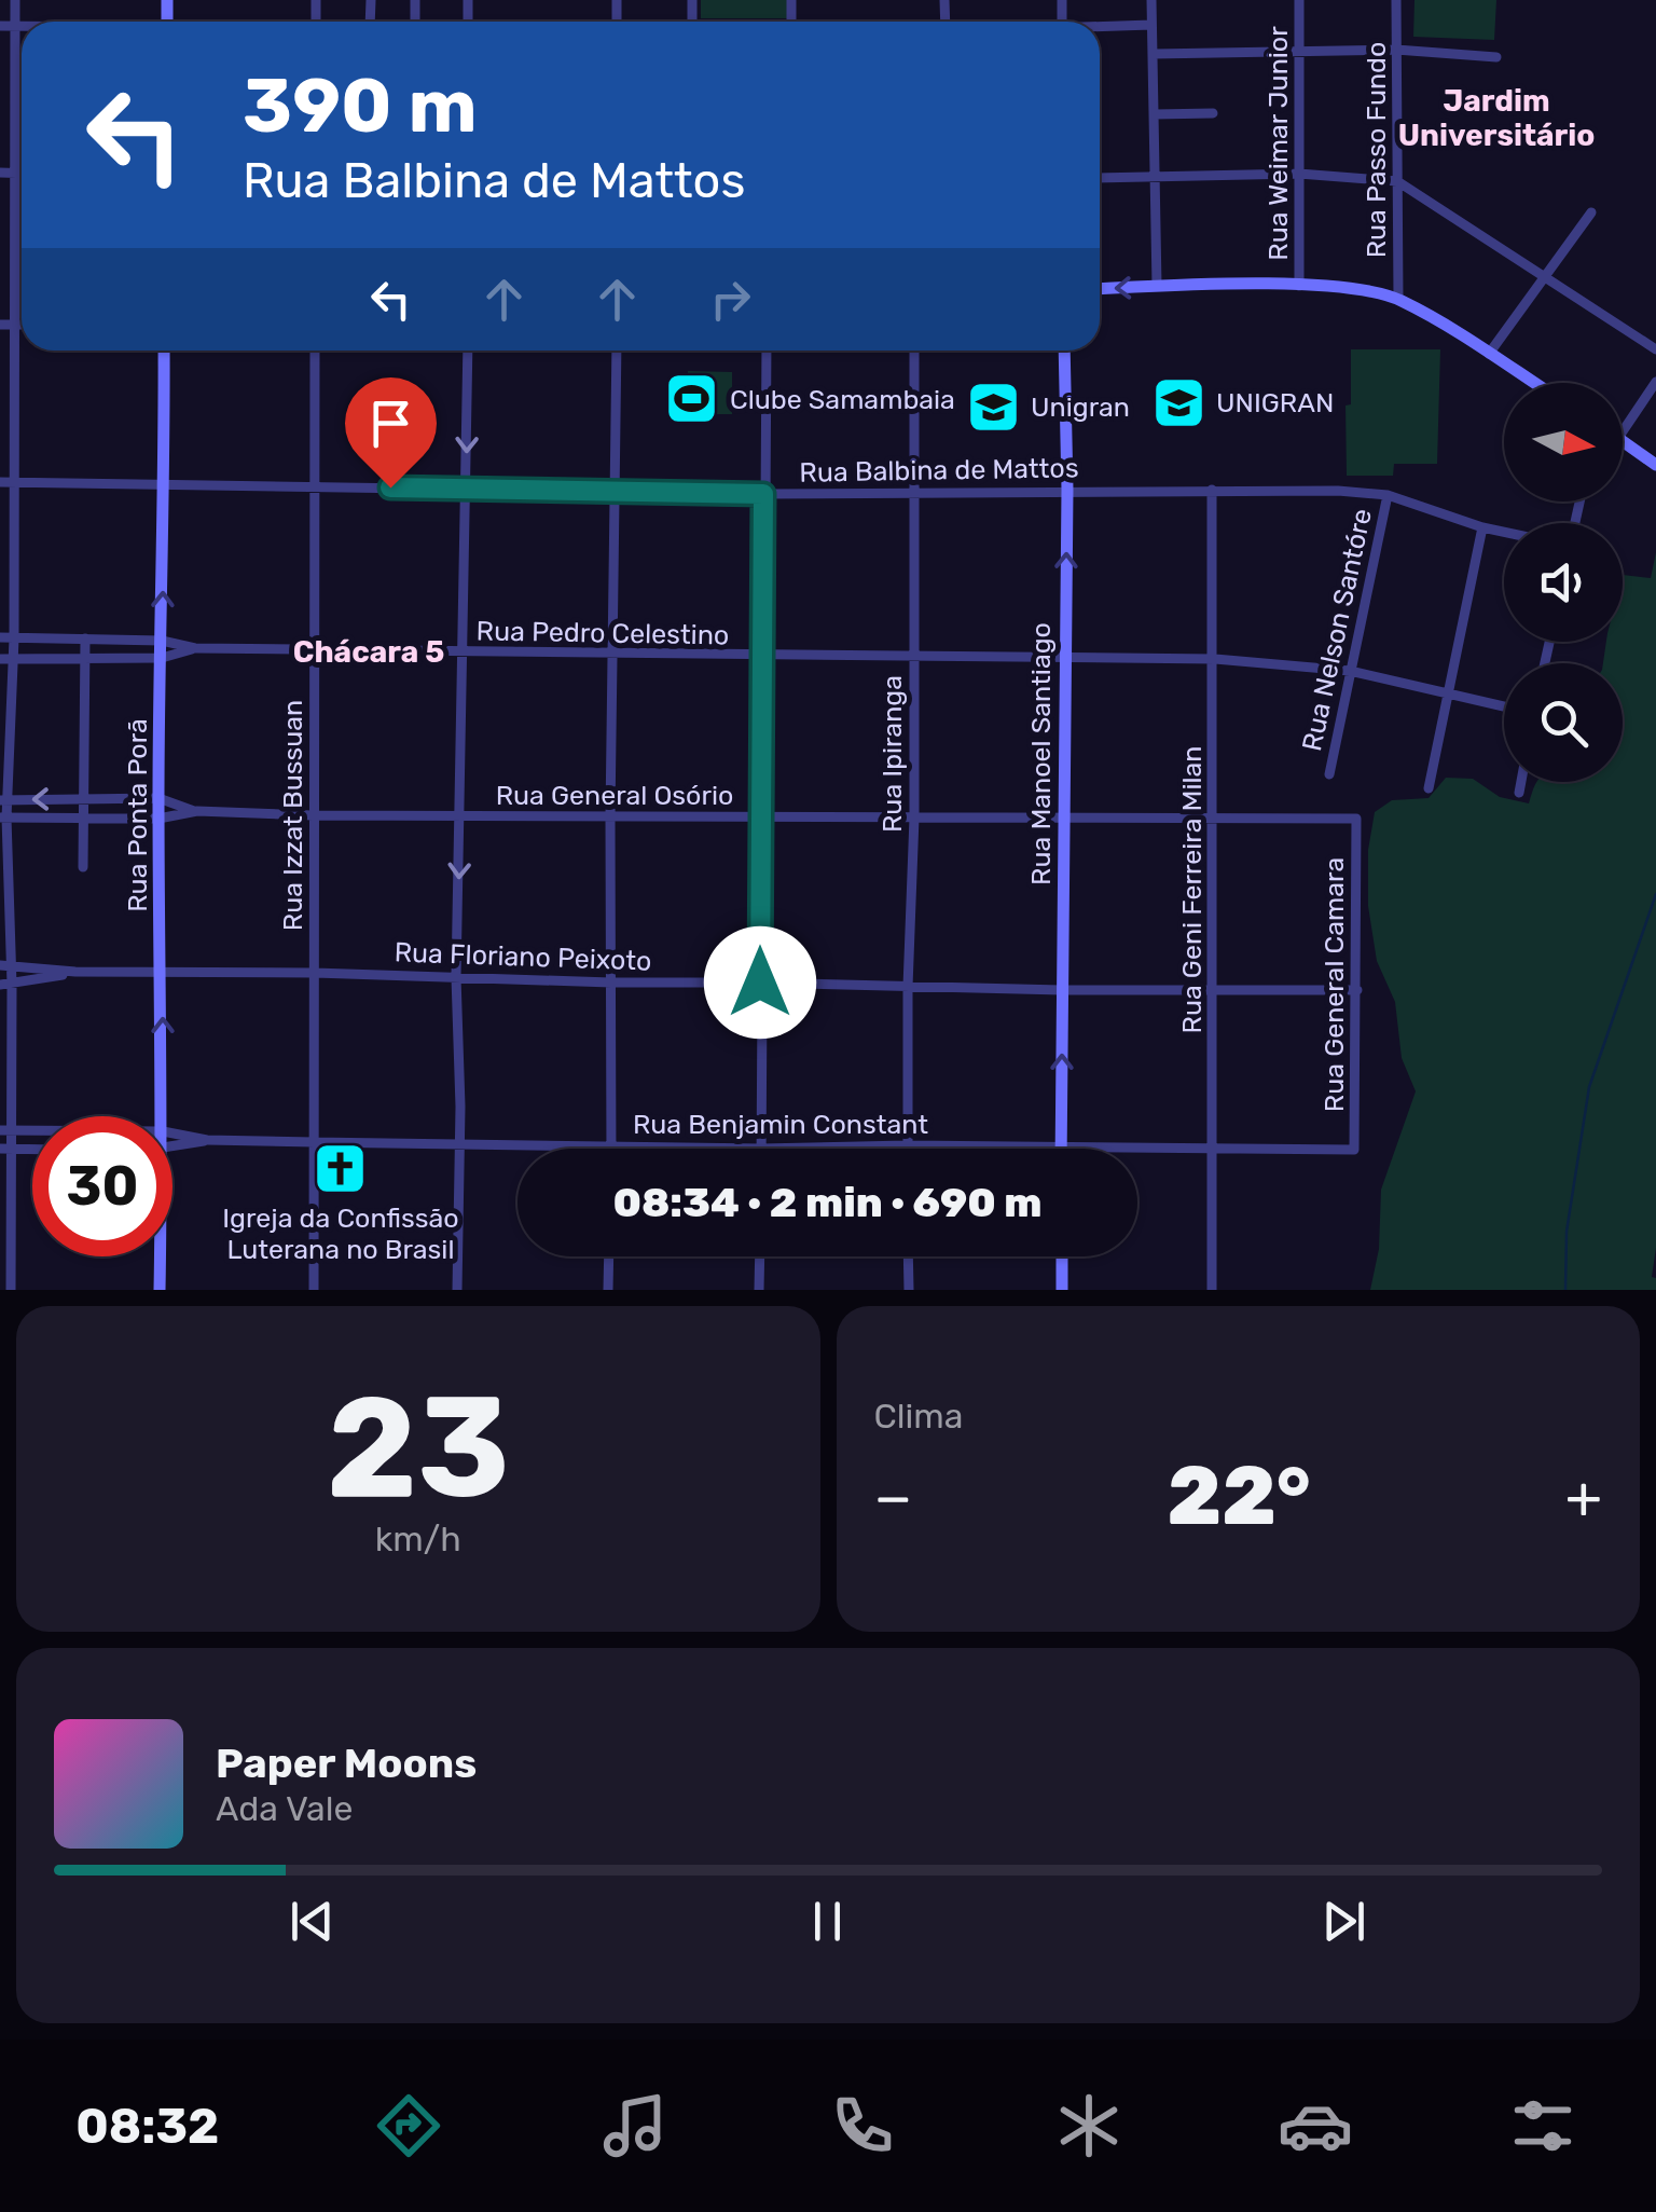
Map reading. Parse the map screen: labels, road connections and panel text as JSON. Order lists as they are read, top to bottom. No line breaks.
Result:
{"streets":{"street":["Rua Weimar Junior","Rua Passo Fundo","Rua Balbina de Mattos","Rua Nelson Santóre","Rua Pedro Celestino","Rua Ipiranga","Rua Manoel Santiago","Rua General Osório","Rua Ponta Porã","Rua Izzat Bussuan","Rua Geni Ferreira Milan","Rua Floriano Peixoto","Rua General Camara","Rua Benjamin Constant"]},"crossings":[["Rua Balbina de Mattos","Rua Nelson Santóre"],["Rua Balbina de Mattos","Rua Ipiranga"],["Rua Balbina de Mattos","Rua Manoel Santiago"],["Rua Balbina de Mattos","Rua Ponta Porã"],["Rua Balbina de Mattos","Rua Izzat Bussuan"],["Rua Balbina de Mattos","Rua Geni Ferreira Milan"],["Rua Nelson Santóre","Rua Pedro Celestino"],["Rua Pedro Celestino","Rua Ipiranga"],["Rua Pedro Celestino","Rua Manoel Santiago"],["Rua Pedro Celestino","Rua Ponta Porã"],["Rua Pedro Celestino","Rua Izzat Bussuan"],["Rua Pedro Celestino","Rua Geni Ferreira Milan"],["Rua Ipiranga","Rua General Osório"],["Rua Ipiranga","Rua Floriano Peixoto"],["Rua Ipiranga","Rua Benjamin Constant"],["Rua Manoel Santiago","Rua General Osório"],["Rua Manoel Santiago","Rua Floriano Peixoto"],["Rua General Osório","Rua Ponta Porã"],["Rua General Osório","Rua Izzat Bussuan"],["Rua General Osório","Rua Geni Ferreira Milan"],["Rua General Osório","Rua General Camara"],["Rua Ponta Porã","Rua Floriano Peixoto"],["Rua Izzat Bussuan","Rua Floriano Peixoto"],["Rua Izzat Bussuan","Rua Benjamin Constant"],["Rua Geni Ferreira Milan","Rua Floriano Peixoto"],["Rua Geni Ferreira Milan","Rua Benjamin Constant"],["Rua Floriano Peixoto","Rua General Camara"],["Rua General Camara","Rua Benjamin Constant"]],"one_way":["Rua Manoel Santiago","Rua Ponta Porã"],"districts":["Jardim Universitário","Chácara 5"],"places":{"sports":["Clube Samambaia"],"school or university":["UNIGRAN","Unigran"],"church":["Igreja da Confissão Luterana no Brasil"]},"north":"right","page":{"turn":["390 m","Rua Balbina de Mattos"],"limit":"30","trip":"08:34 · 2 min · 690 m","tile":[["23","km/h"],"Clima"],"heat":["−","22°","+"],"song":["Paper Moons","Ada Vale"],"tabs":"08:32"}}
